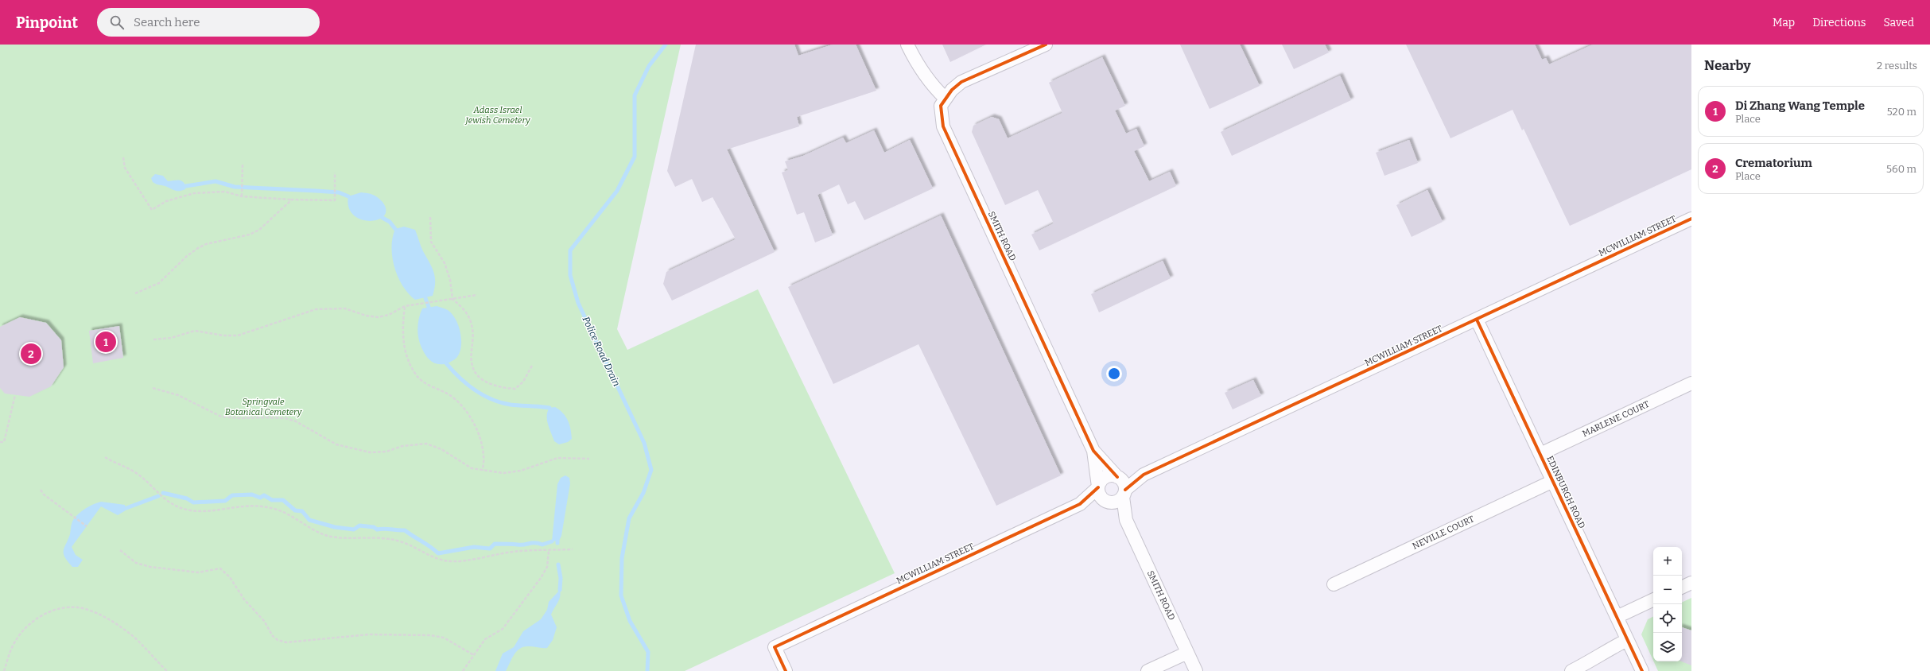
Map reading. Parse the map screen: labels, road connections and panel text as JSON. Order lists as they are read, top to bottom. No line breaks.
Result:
{"streets":{"street":["SMITH ROAD","MCWILLIAM STREET","MARLENE COURT","EDINBURGH ROAD","NEVILLE COURT"]},"crossings":[["SMITH ROAD","MCWILLIAM STREET"],["MCWILLIAM STREET","EDINBURGH ROAD"],["MARLENE COURT","EDINBURGH ROAD"],["EDINBURGH ROAD","NEVILLE COURT"]],"water":["Police Road Drain"],"parks":["Adass Israel Jewish Cemetery","Springvale Botanical Cemetery"],"page":{"header":"Pinpoint","search":"Search here","nav":["Map","Directions","Saved"],"heading":["Nearby","2 results"],"list":[{"mark":"1","name":"Di Zhang Wang Temple","note":"Place","value":"520 m"},{"mark":"2","name":"Crematorium","note":"Place","value":"560 m"}],"pins":["1","2"],"map_buttons":["+","−"]}}
